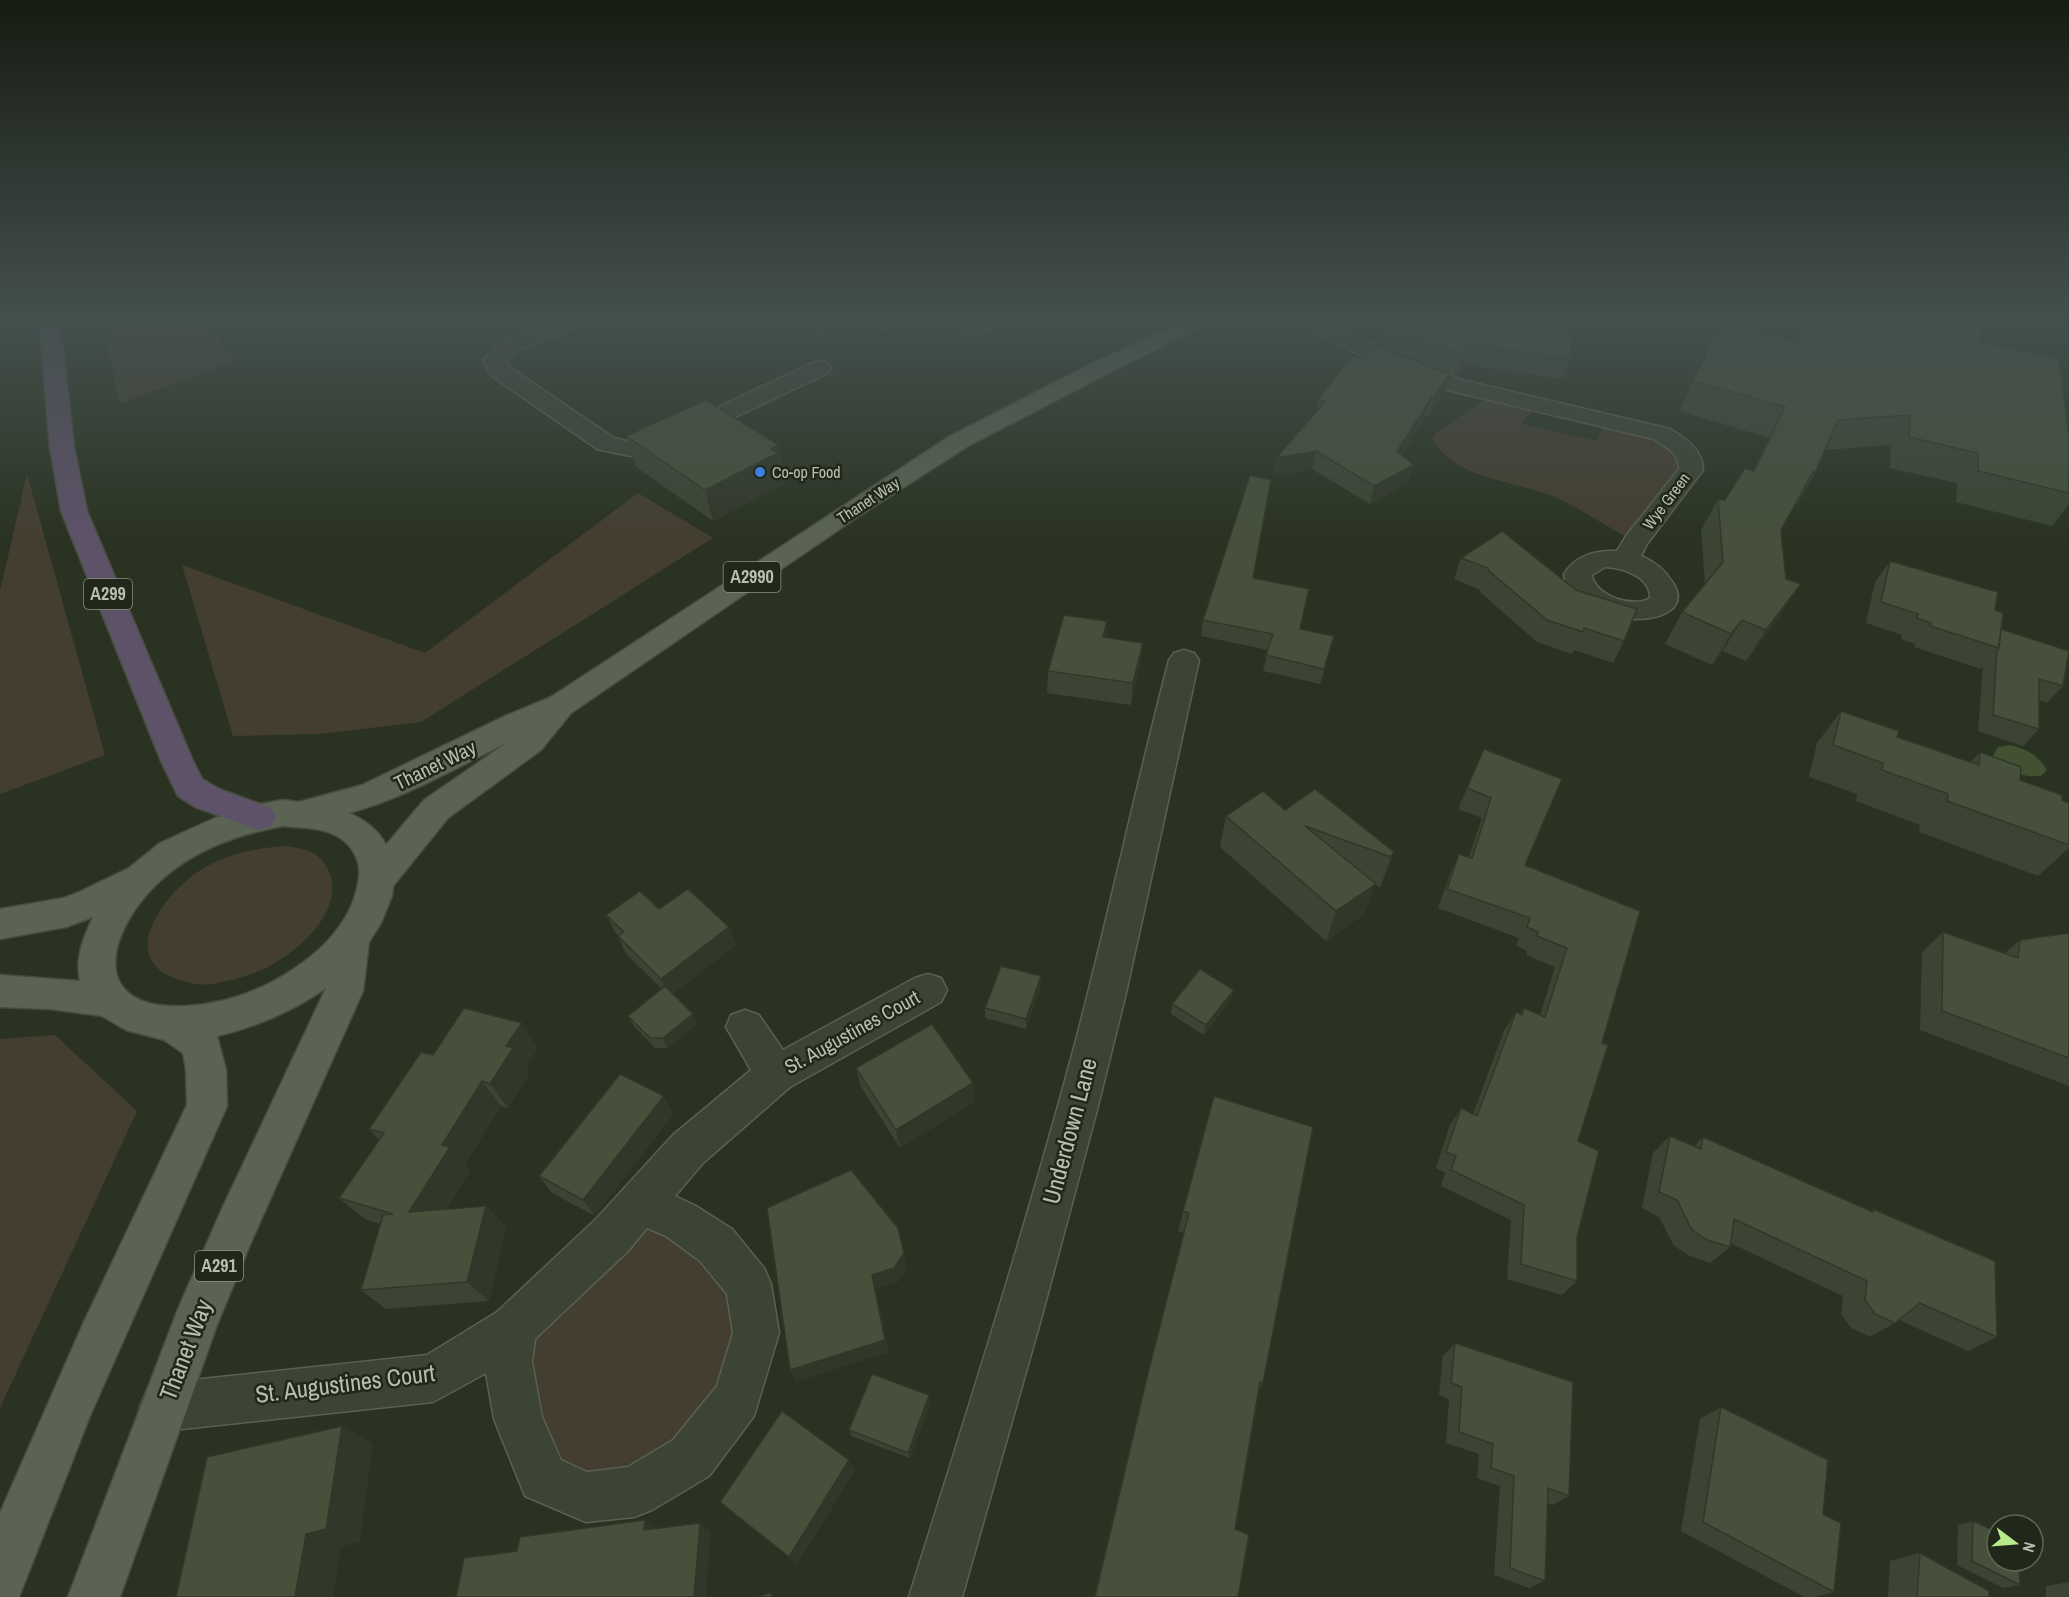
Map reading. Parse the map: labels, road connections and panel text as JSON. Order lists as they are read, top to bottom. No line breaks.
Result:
{"streets":{"highway":["A299"],"main road":["Thanet Way","A2990","A291"],"street":["Wye Green","St. Augustines Court","Underdown Lane"]},"crossings":[["Thanet Way","St. Augustines Court"]],"places":["Co-op Food"],"north":"right"}
